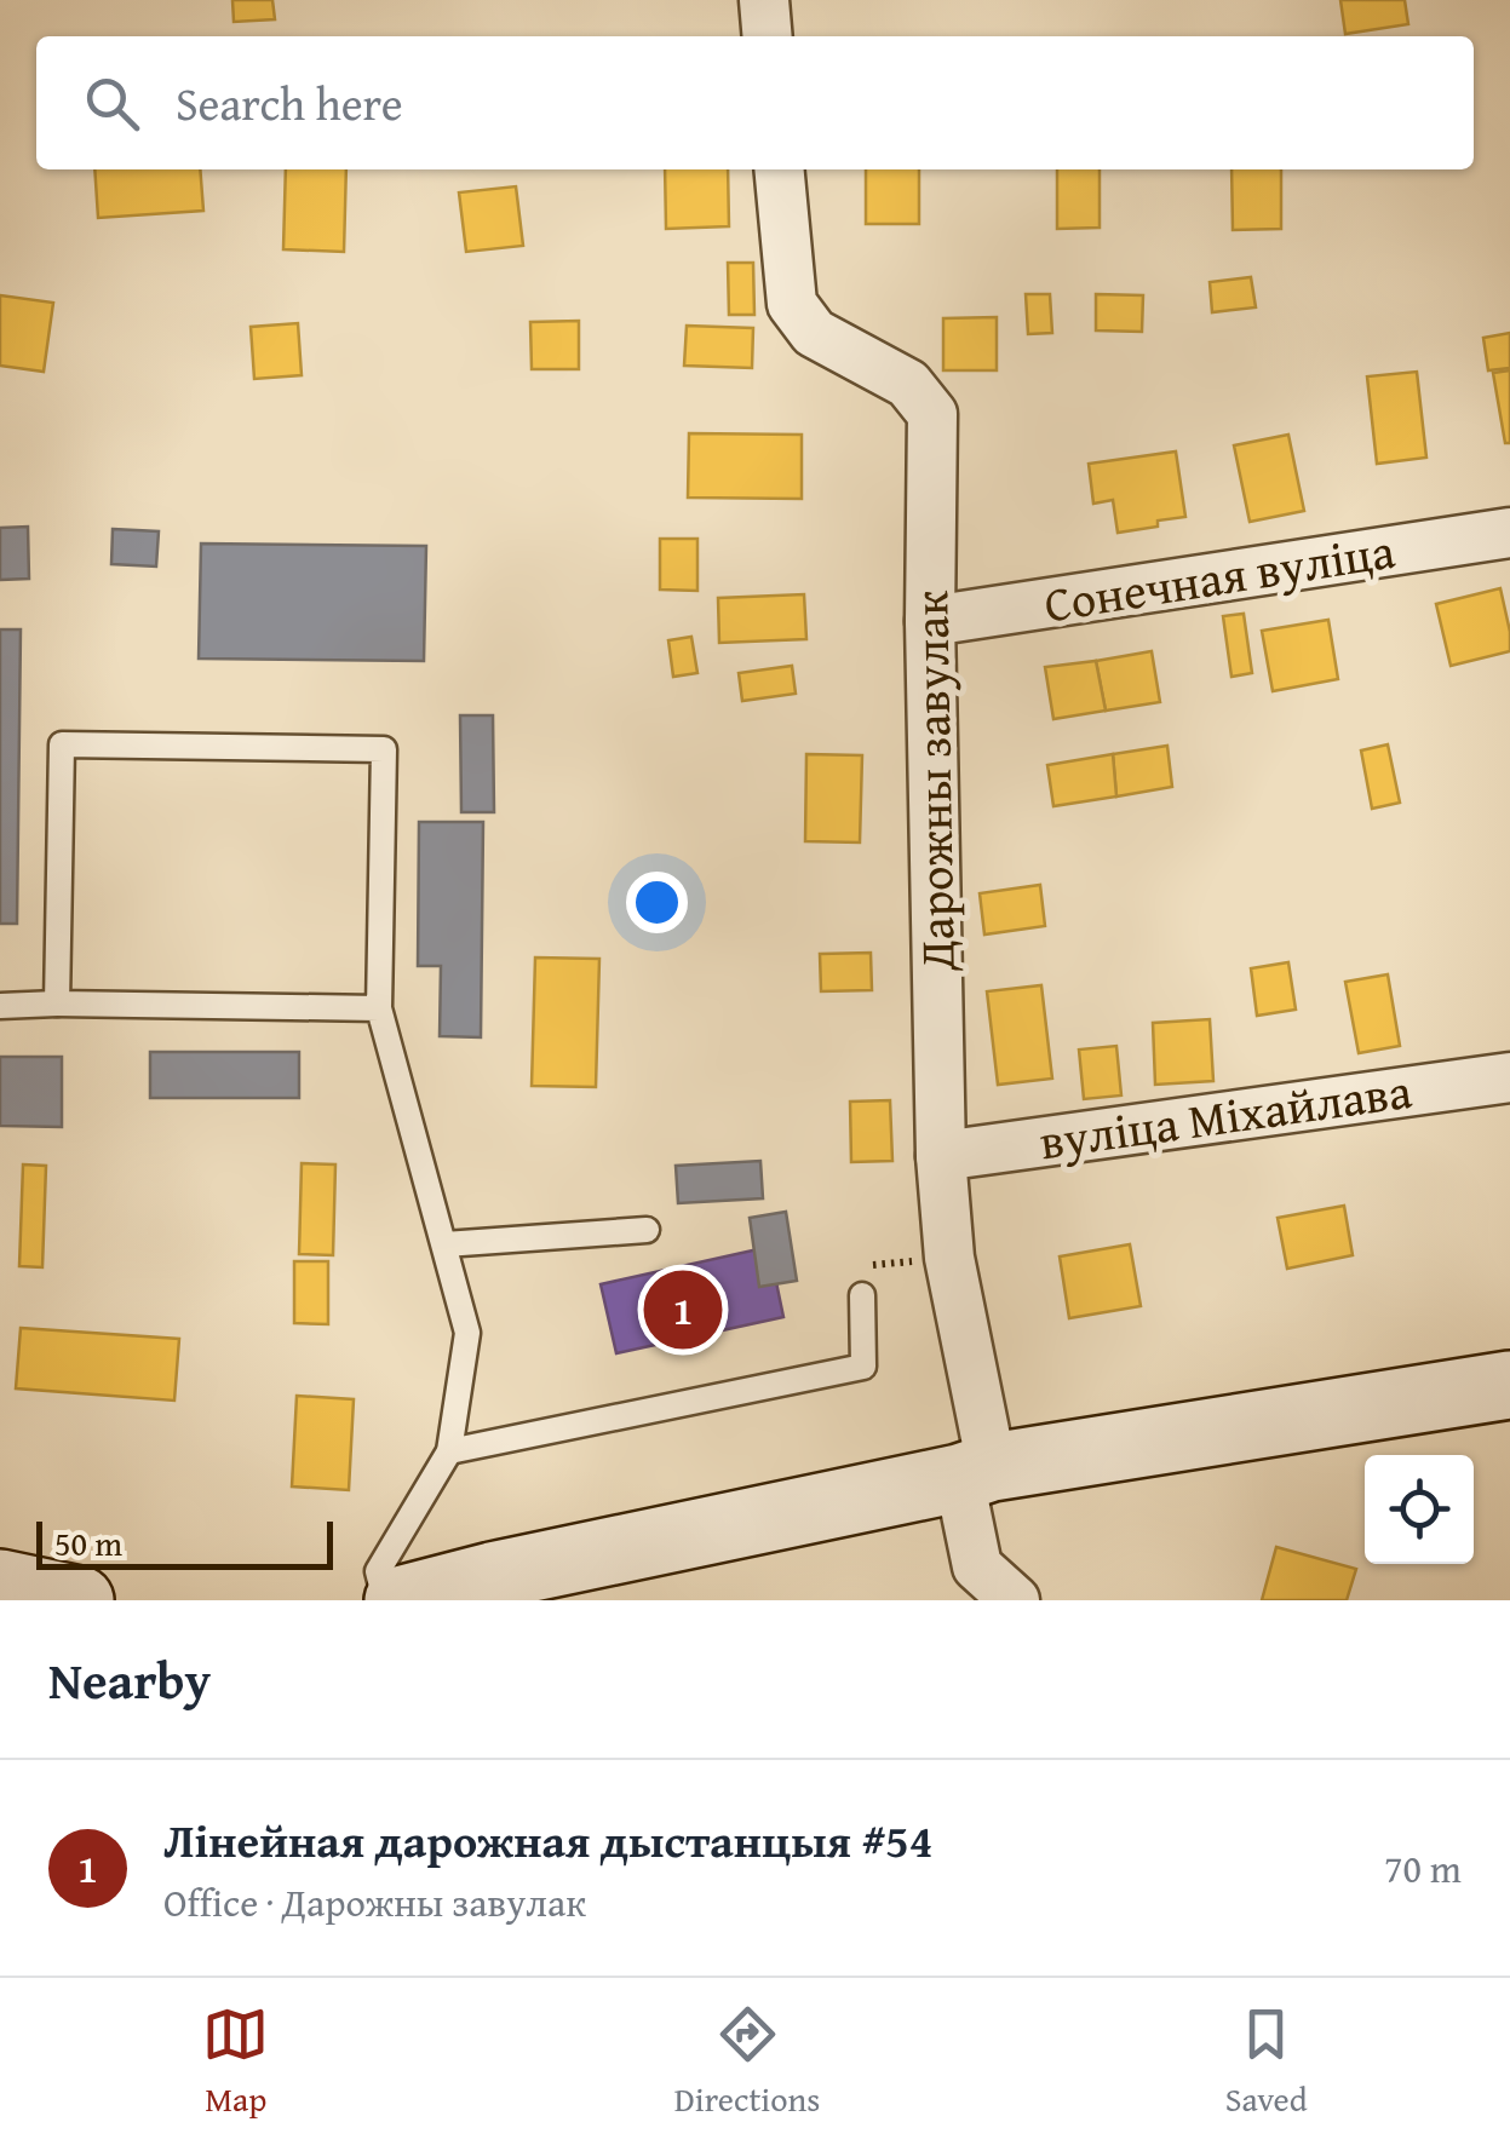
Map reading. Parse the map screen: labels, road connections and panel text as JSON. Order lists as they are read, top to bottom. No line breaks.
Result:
{"streets":{"street":["Сонечная вуліца","Дарожны завулак","вуліца Міхайлава"]},"crossings":[["Сонечная вуліца","Дарожны завулак"],["Дарожны завулак","вуліца Міхайлава"]],"scale_bar":"50 m","page":{"search":"Search here","pins":"1","scale":"50 m","heading":"Nearby","list":[{"mark":"1","name":"Лінейная дарожная дыстанцыя #54","note":"Office · Дарожны завулак","value":"70 m"}],"nav":["Map","Directions","Saved"]}}
